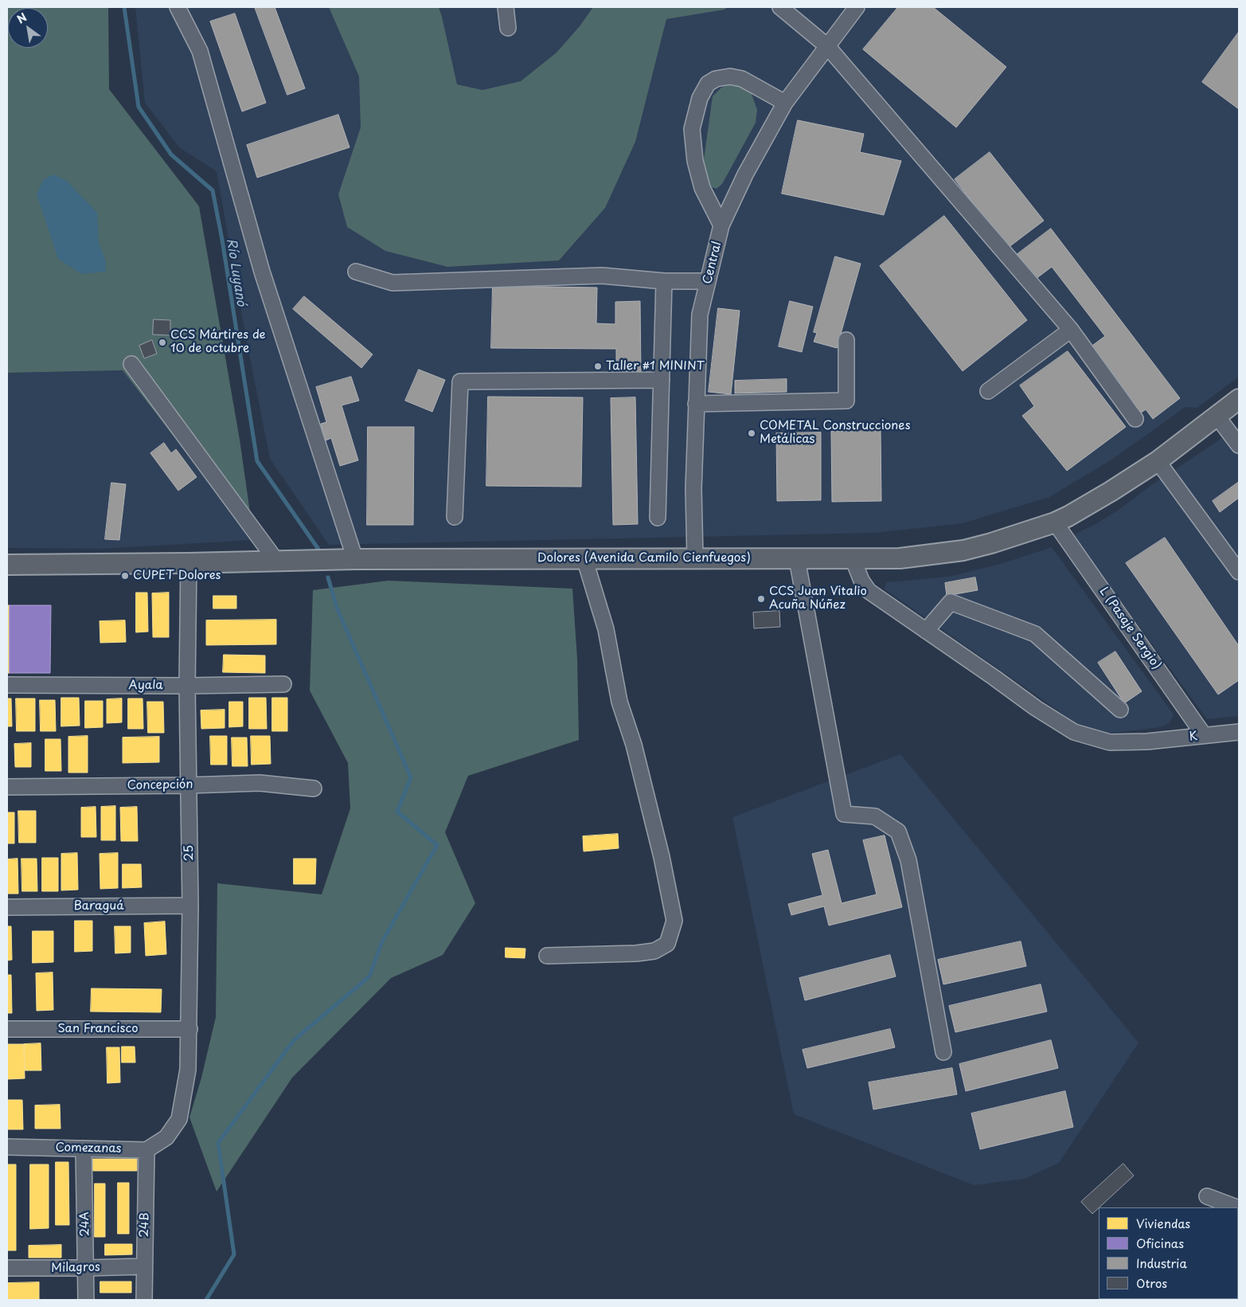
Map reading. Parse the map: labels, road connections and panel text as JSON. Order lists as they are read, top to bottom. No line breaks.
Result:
{"streets":{"main road":["Dolores (Avenida Camilo Cienfuegos)"],"street":["Central","L (Pasaje Sergio)","Ayala","K","Concepción","25","Baraguá","San Francisco","Comezanas","24A","24B","Milagros"]},"crossings":[["Central","Dolores (Avenida Camilo Cienfuegos)"],["Dolores (Avenida Camilo Cienfuegos)","L (Pasaje Sergio)"],["Dolores (Avenida Camilo Cienfuegos)","K"],["Dolores (Avenida Camilo Cienfuegos)","25"],["L (Pasaje Sergio)","K"],["Ayala","25"],["Concepción","25"],["25","Baraguá"],["25","San Francisco"],["25","Comezanas"],["25","24B"],["Comezanas","24A"],["Comezanas","24B"],["24A","Milagros"],["24B","Milagros"]],"water":["Río Luyanó"],"places":["CCS Mártires de 10 de octubre","Taller #1 MININT","COMETAL Construcciones Metálicas","CUPET Dolores","CCS Juan Vitalio Acuña Núñez"],"legend":["Viviendas","Oficinas","Industria","Otros"],"north":"top left"}
